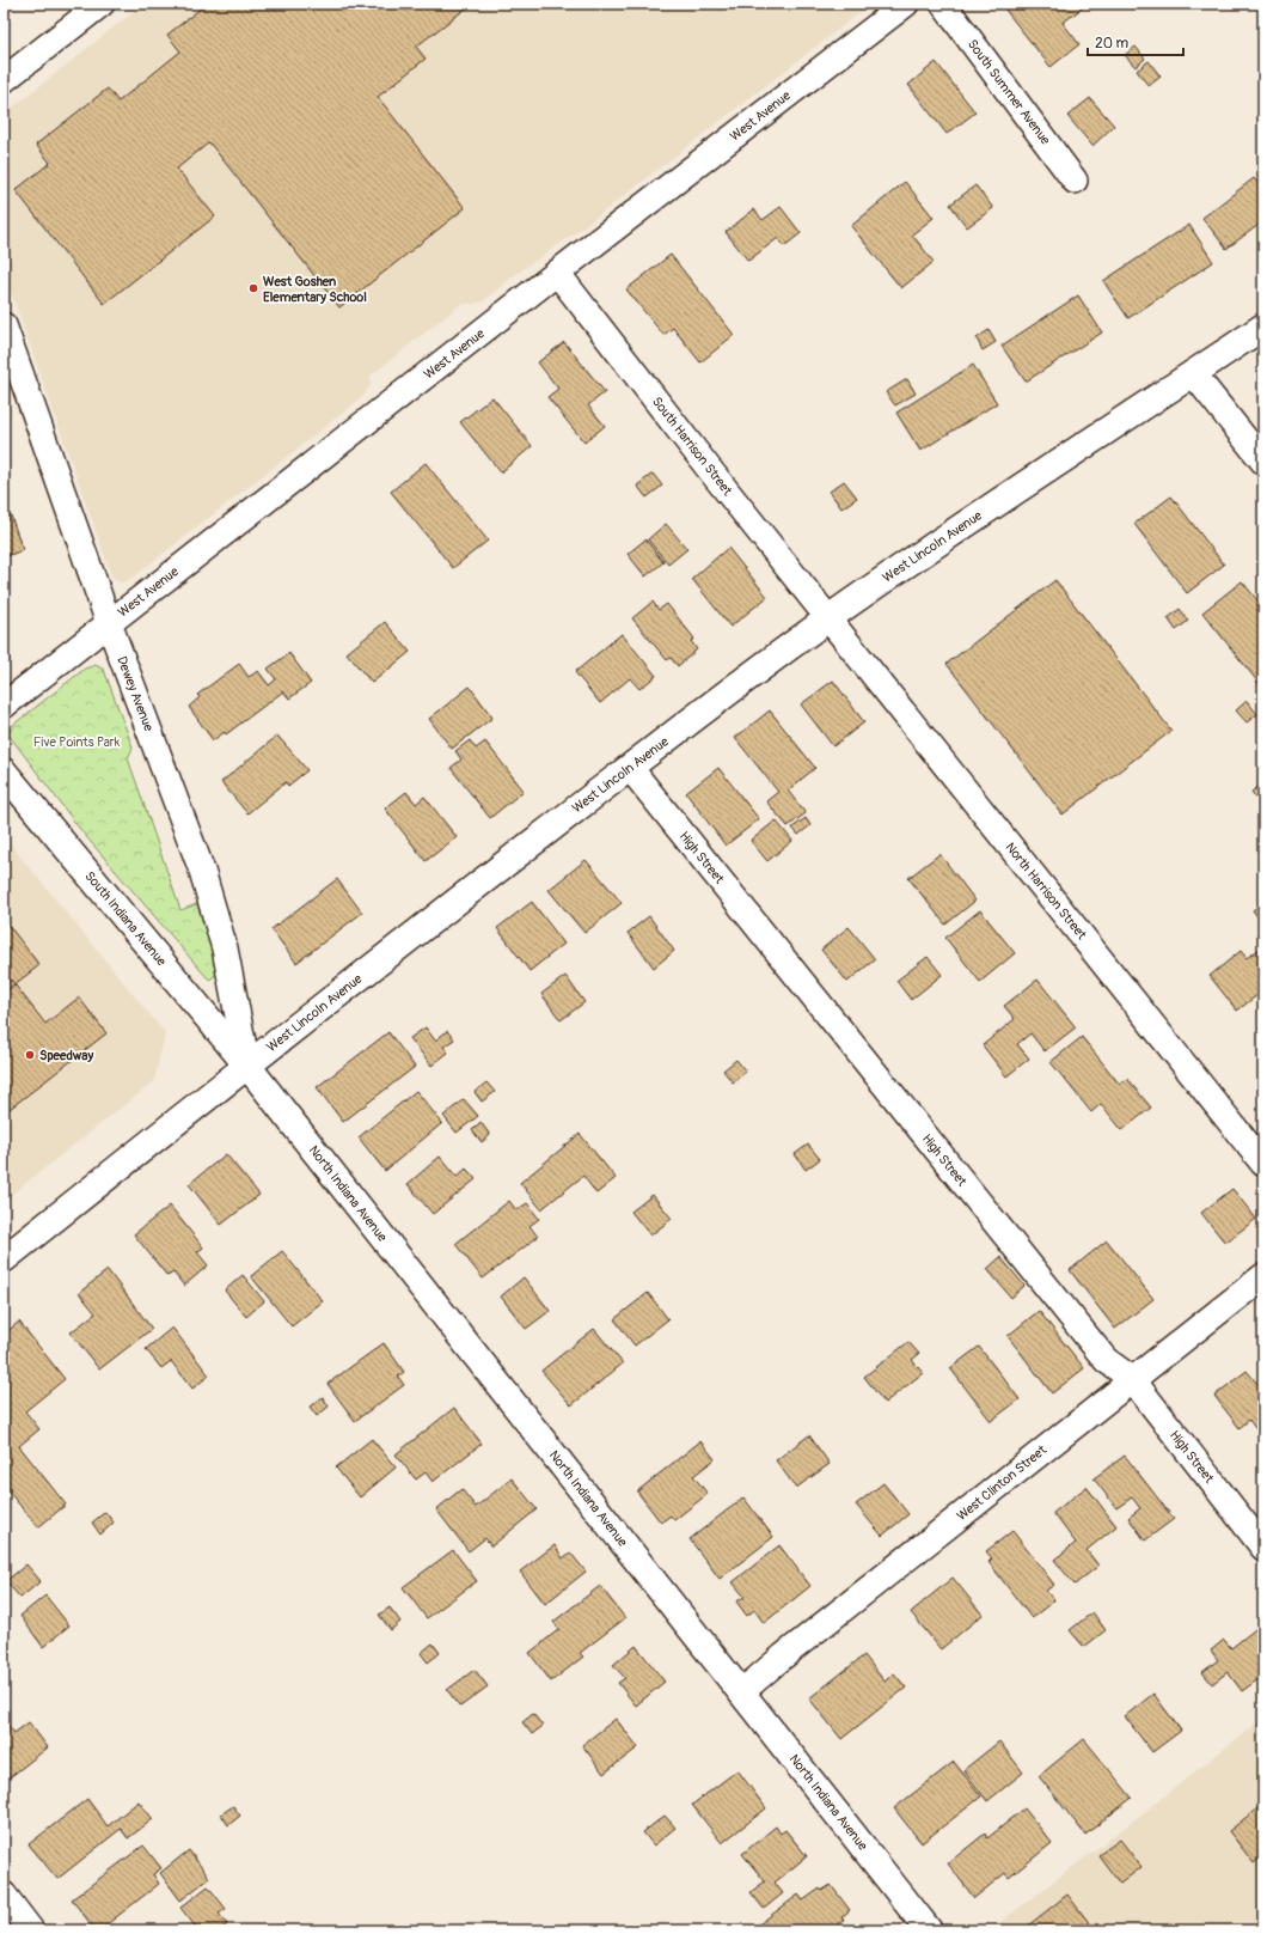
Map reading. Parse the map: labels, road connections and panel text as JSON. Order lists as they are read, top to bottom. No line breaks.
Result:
{"streets":{"street":["South Summer Avenue","West Avenue","South Harrison Street","West Lincoln Avenue","Dewey Avenue","High Street","North Harrison Street","South Indiana Avenue","North Indiana Avenue","West Clinton Street"]},"crossings":[["West Avenue","South Harrison Street"],["West Avenue","Dewey Avenue"],["South Harrison Street","West Lincoln Avenue"],["South Harrison Street","North Harrison Street"],["West Lincoln Avenue","Dewey Avenue"],["West Lincoln Avenue","High Street"],["West Lincoln Avenue","North Harrison Street"],["West Lincoln Avenue","South Indiana Avenue"],["West Lincoln Avenue","North Indiana Avenue"],["Dewey Avenue","South Indiana Avenue"],["Dewey Avenue","North Indiana Avenue"],["High Street","West Clinton Street"],["South Indiana Avenue","North Indiana Avenue"],["North Indiana Avenue","West Clinton Street"]],"parks":["Five Points Park"],"places":["West Goshen Elementary School","Speedway"],"scale_bar":"20 m"}
